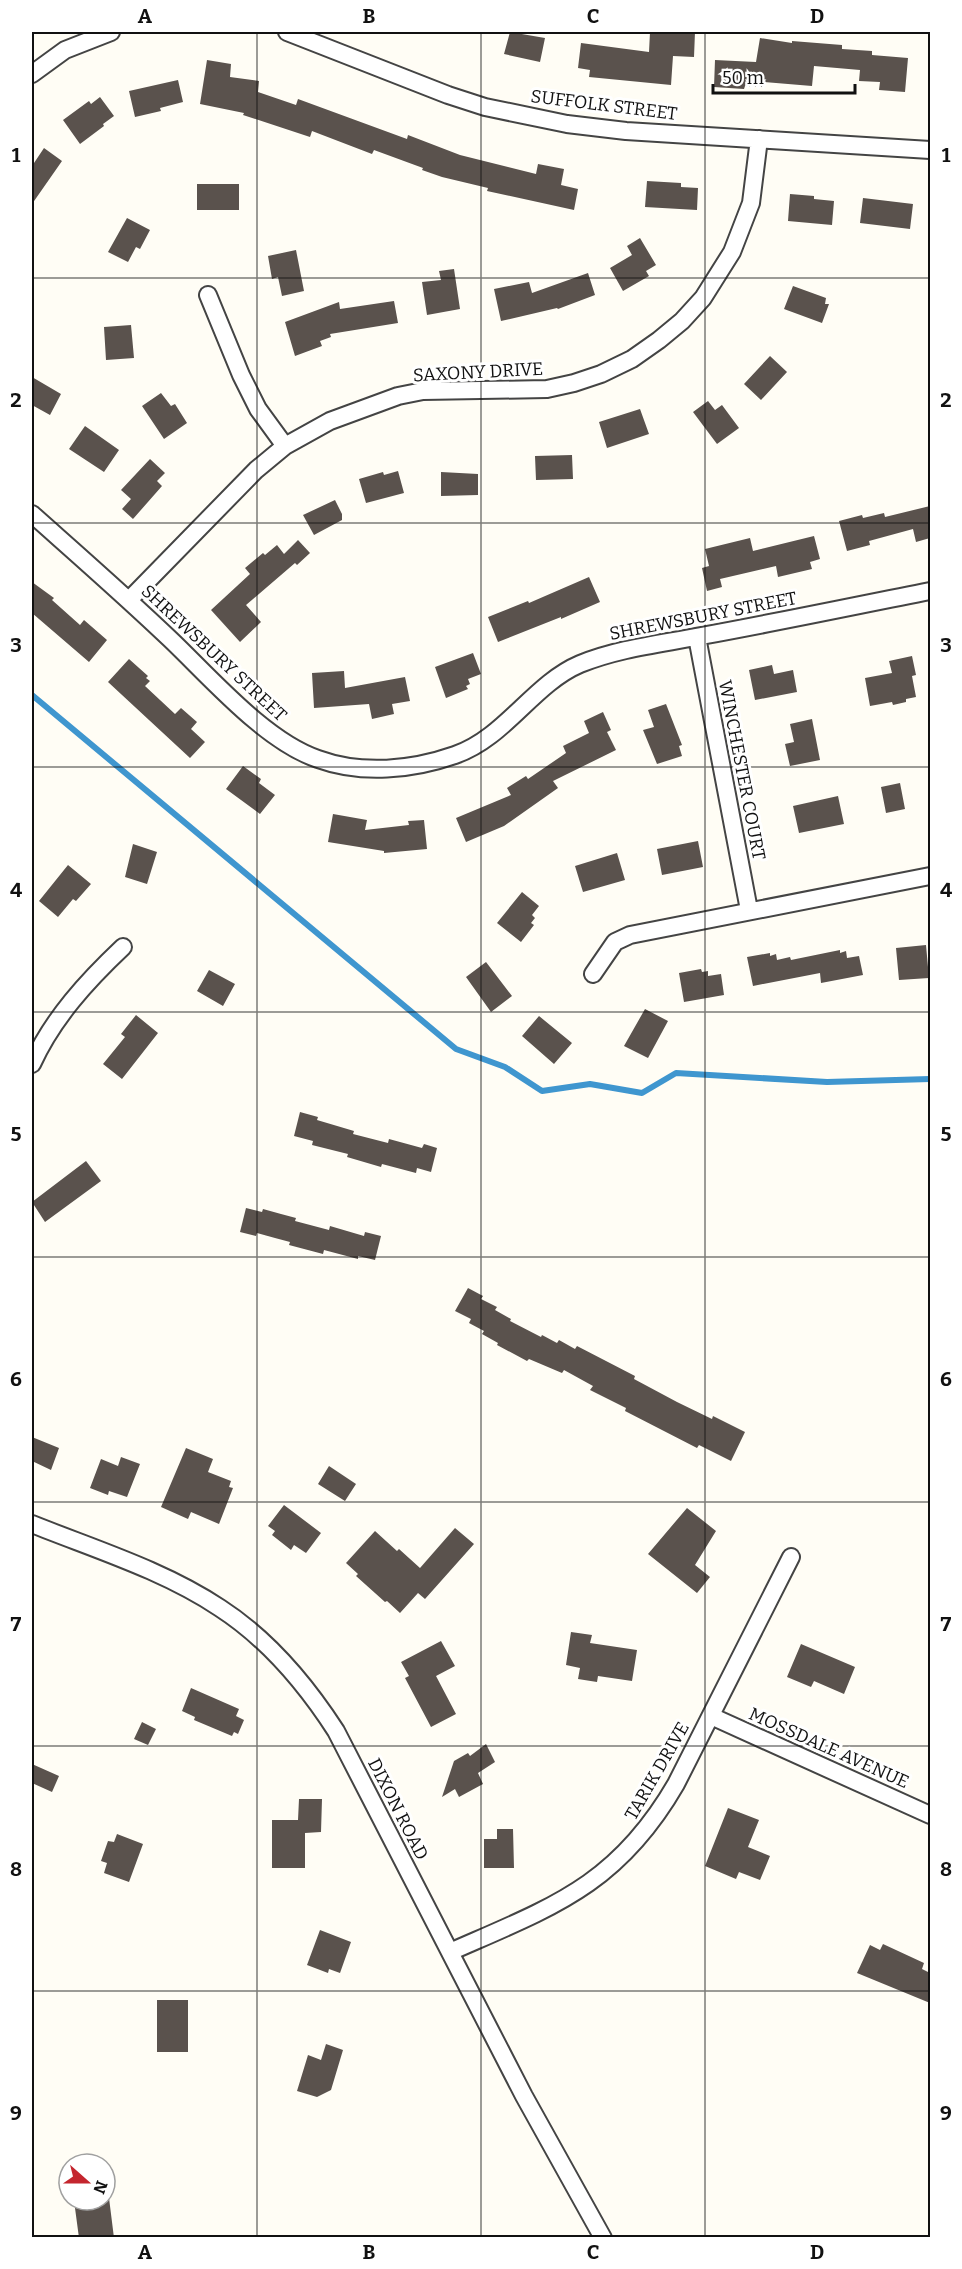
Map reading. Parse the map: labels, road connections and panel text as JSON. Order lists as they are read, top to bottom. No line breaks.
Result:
{"streets":{"street":["SUFFOLK STREET","SAXONY DRIVE","SHREWSBURY STREET","WINCHESTER COURT","MOSSDALE AVENUE","TARIK DRIVE","DIXON ROAD"]},"crossings":[["SUFFOLK STREET","SAXONY DRIVE"],["SAXONY DRIVE","SHREWSBURY STREET"],["SHREWSBURY STREET","WINCHESTER COURT"],["MOSSDALE AVENUE","TARIK DRIVE"],["TARIK DRIVE","DIXON ROAD"]],"scale_bar":"50 m","north":"right","grid":{"columns":["A","B","C","D"],"rows":["1","2","3","4","5","6","7","8","9"]}}
